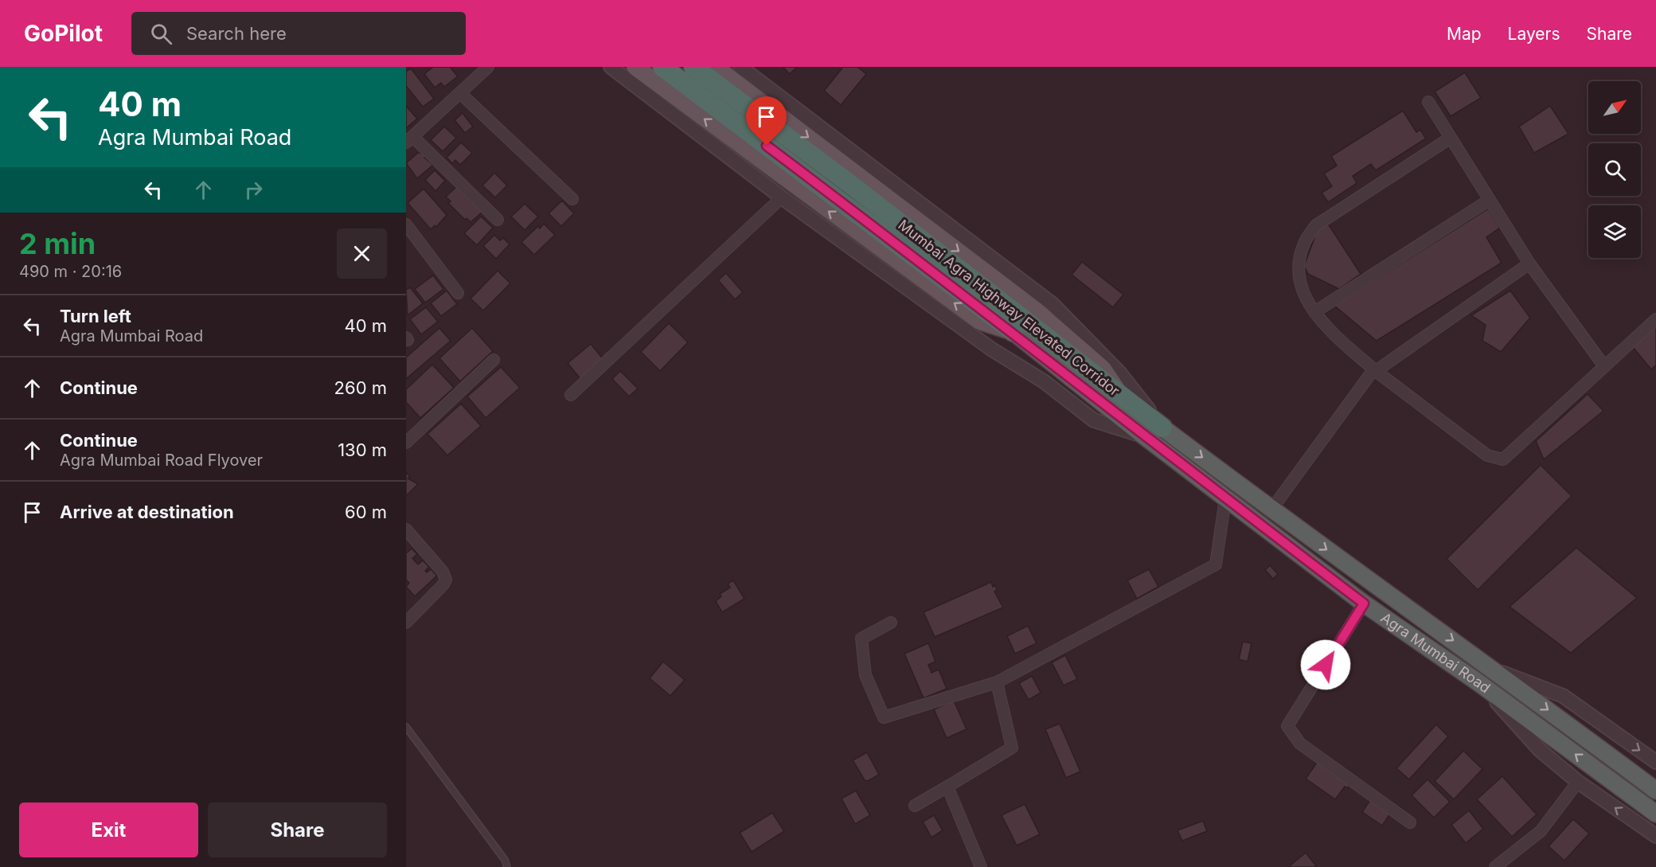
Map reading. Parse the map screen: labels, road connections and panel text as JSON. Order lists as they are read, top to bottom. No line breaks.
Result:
{"streets":{"highway":["Mumbai Agra Highway Elevated Corridor","Agra Mumbai Road"]},"crossings":[["Mumbai Agra Highway Elevated Corridor","Agra Mumbai Road"]],"north":"top right","page":{"header":"GoPilot","search":"Search here","nav":["Map","Layers","Share"],"turn":["40 m","Agra Mumbai Road"],"heading":["2 min","490 m · 20:16"],"list":[{"name":"Turn left","note":"Agra Mumbai Road","value":"40 m"},{"name":"Continue","value":"260 m"},{"name":"Continue","note":"Agra Mumbai Road Flyover","value":"130 m"},{"name":"Arrive at destination","value":"60 m"}],"buttons":["Exit","Share"]}}
